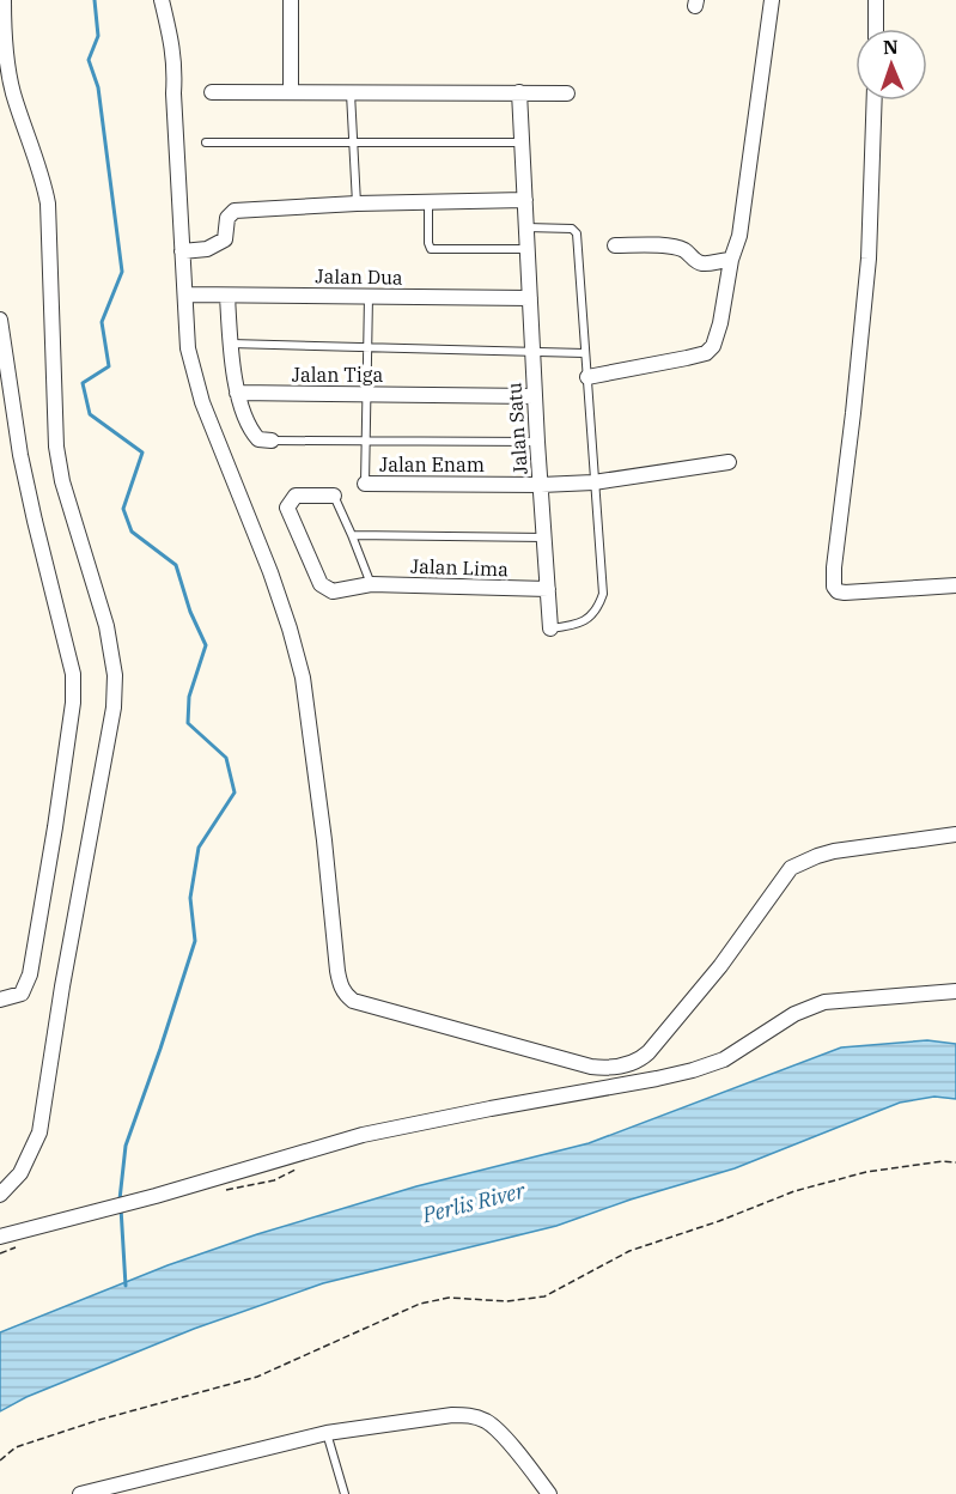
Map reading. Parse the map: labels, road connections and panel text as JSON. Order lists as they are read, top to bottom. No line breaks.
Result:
{"streets":{"street":["Jalan Dua","Jalan Tiga","Jalan Satu","Jalan Enam","Jalan Lima"]},"crossings":[["Jalan Dua","Jalan Satu"],["Jalan Tiga","Jalan Satu"],["Jalan Satu","Jalan Enam"],["Jalan Satu","Jalan Lima"]],"water":["Perlis River"],"north":"top"}
